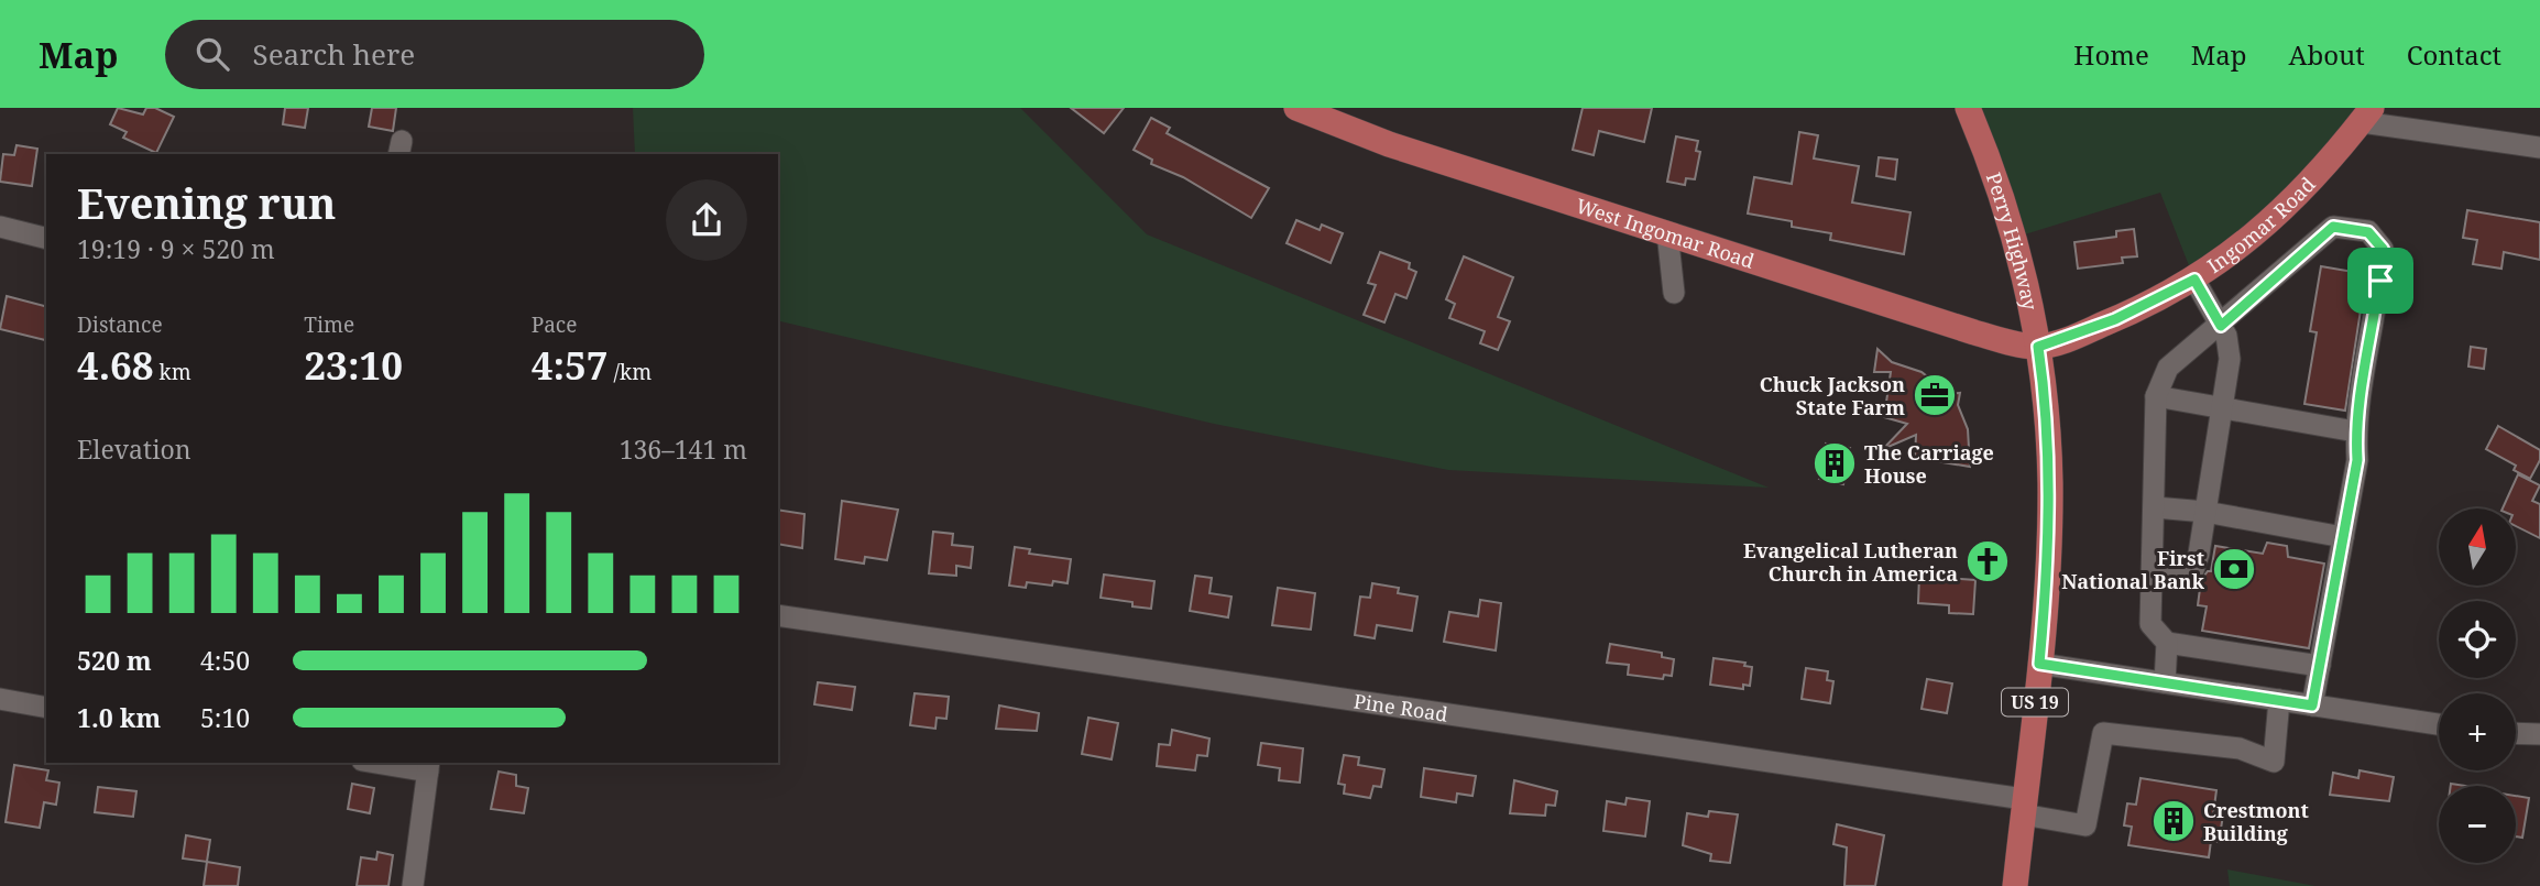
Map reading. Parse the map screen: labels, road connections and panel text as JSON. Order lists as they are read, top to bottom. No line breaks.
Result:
{"streets":{"main road":["Ingomar Road","West Ingomar Road","Perry Highway","US 19"],"street":["Pine Road"]},"crossings":[["Ingomar Road","West Ingomar Road"],["Ingomar Road","Perry Highway"],["West Ingomar Road","Perry Highway"],["Perry Highway","Pine Road"]],"places":{"office":["Chuck Jackson State Farm"],"building":["The Carriage House","Crestmont Building"],"church":["Evangelical Lutheran Church in America"],"bank":["First National Bank"]},"north":"top","page":{"header":"Map","search":"Search here","nav":["Home","Map","About","Contact"],"heading":["Evening run","19:19 · 9 × 520 m"],"stats":[["Distance","4.68 km"],["Time","23:10"],["Pace","4:57 /km"]],"chart":["Elevation","136–141 m"],"map_buttons":["+","−"],"list":[{"name":"520 m","note":"4:50"},{"name":"1.0 km","note":"5:10"}]}}
